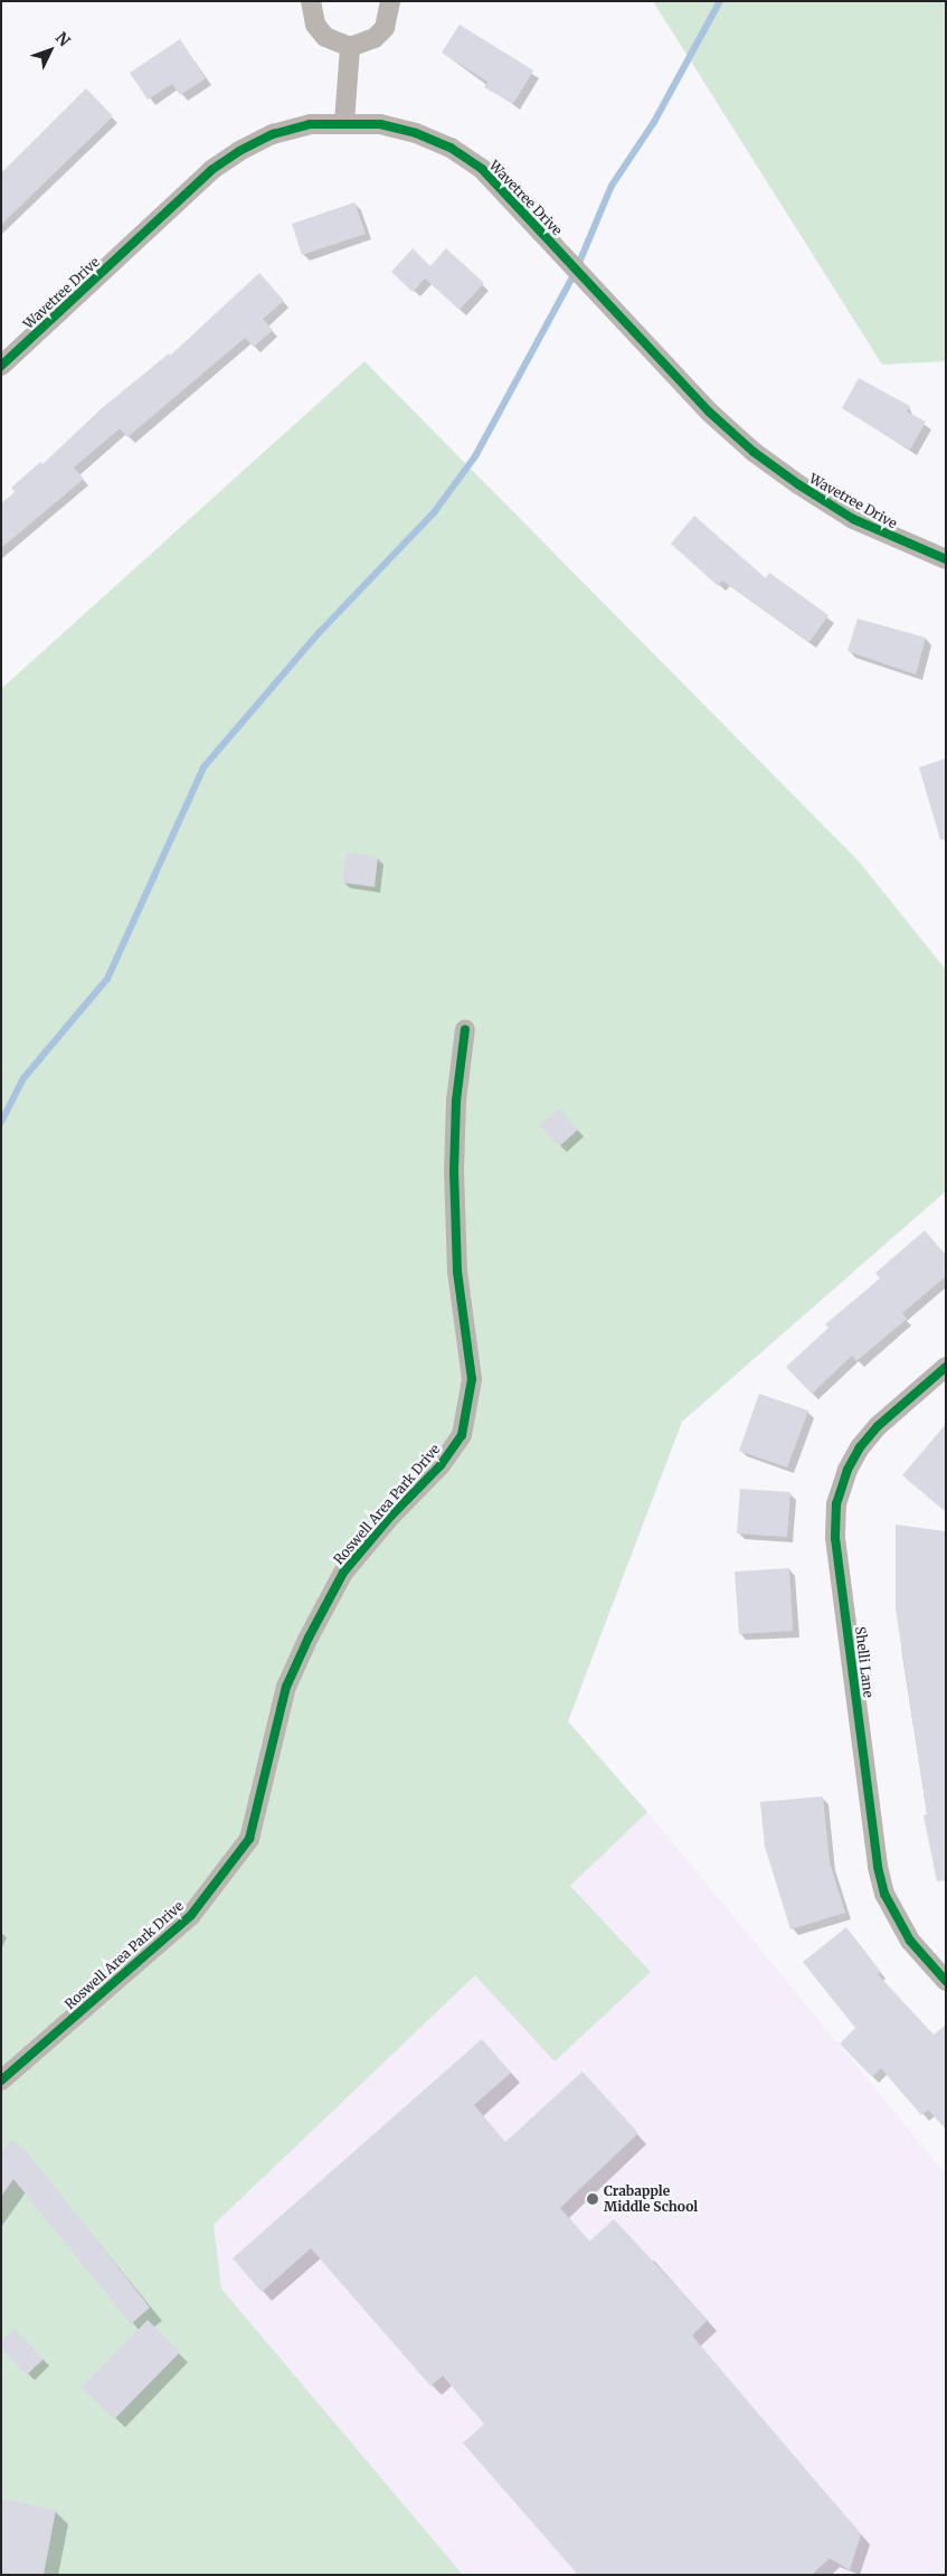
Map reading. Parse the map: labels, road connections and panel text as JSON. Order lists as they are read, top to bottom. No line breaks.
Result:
{"streets":{"street":["Wavetree Drive","Roswell Area Park Drive","Shelli Lane"]},"places":["Crabapple Middle School"],"north":"top right"}
